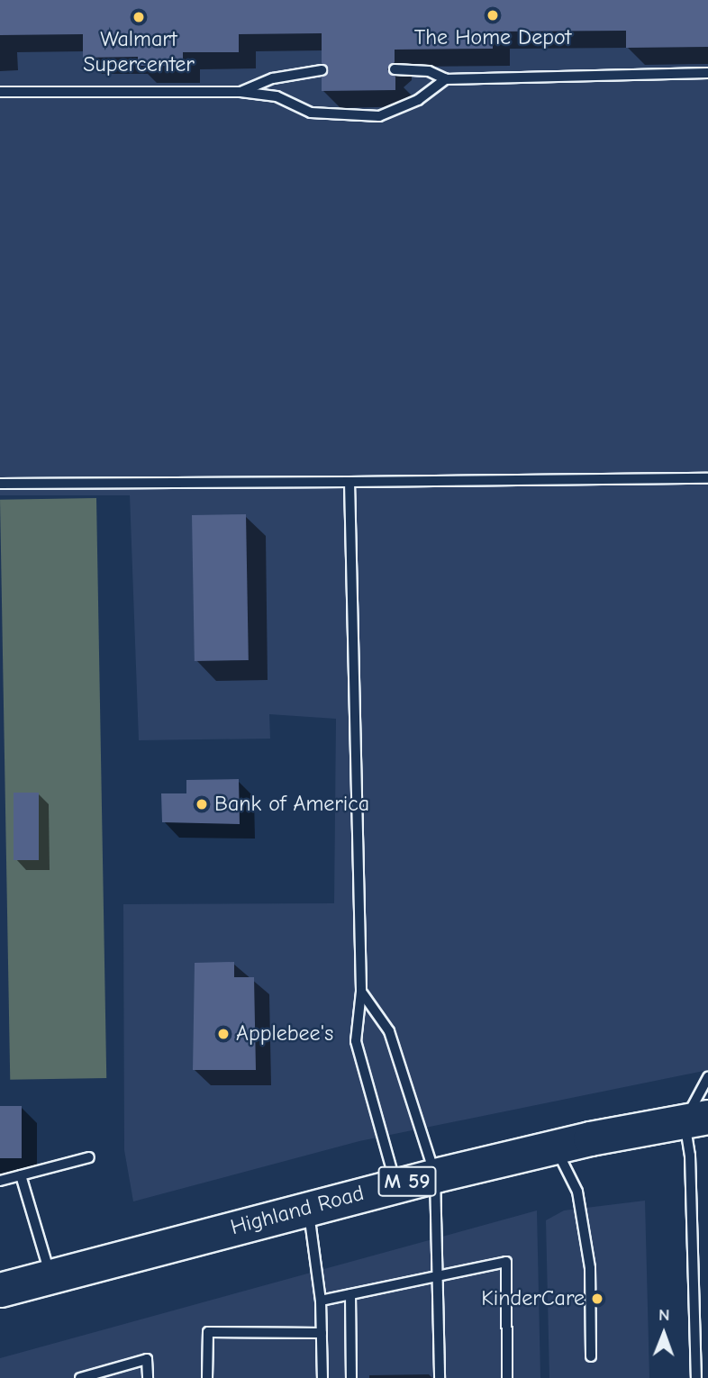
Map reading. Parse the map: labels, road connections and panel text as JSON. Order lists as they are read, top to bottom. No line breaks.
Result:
{"streets":{"highway":["M 59","Highland Road"]},"places":["The Home Depot","Walmart Supercenter","Bank of America","Applebee's","KinderCare"],"north":"top"}
